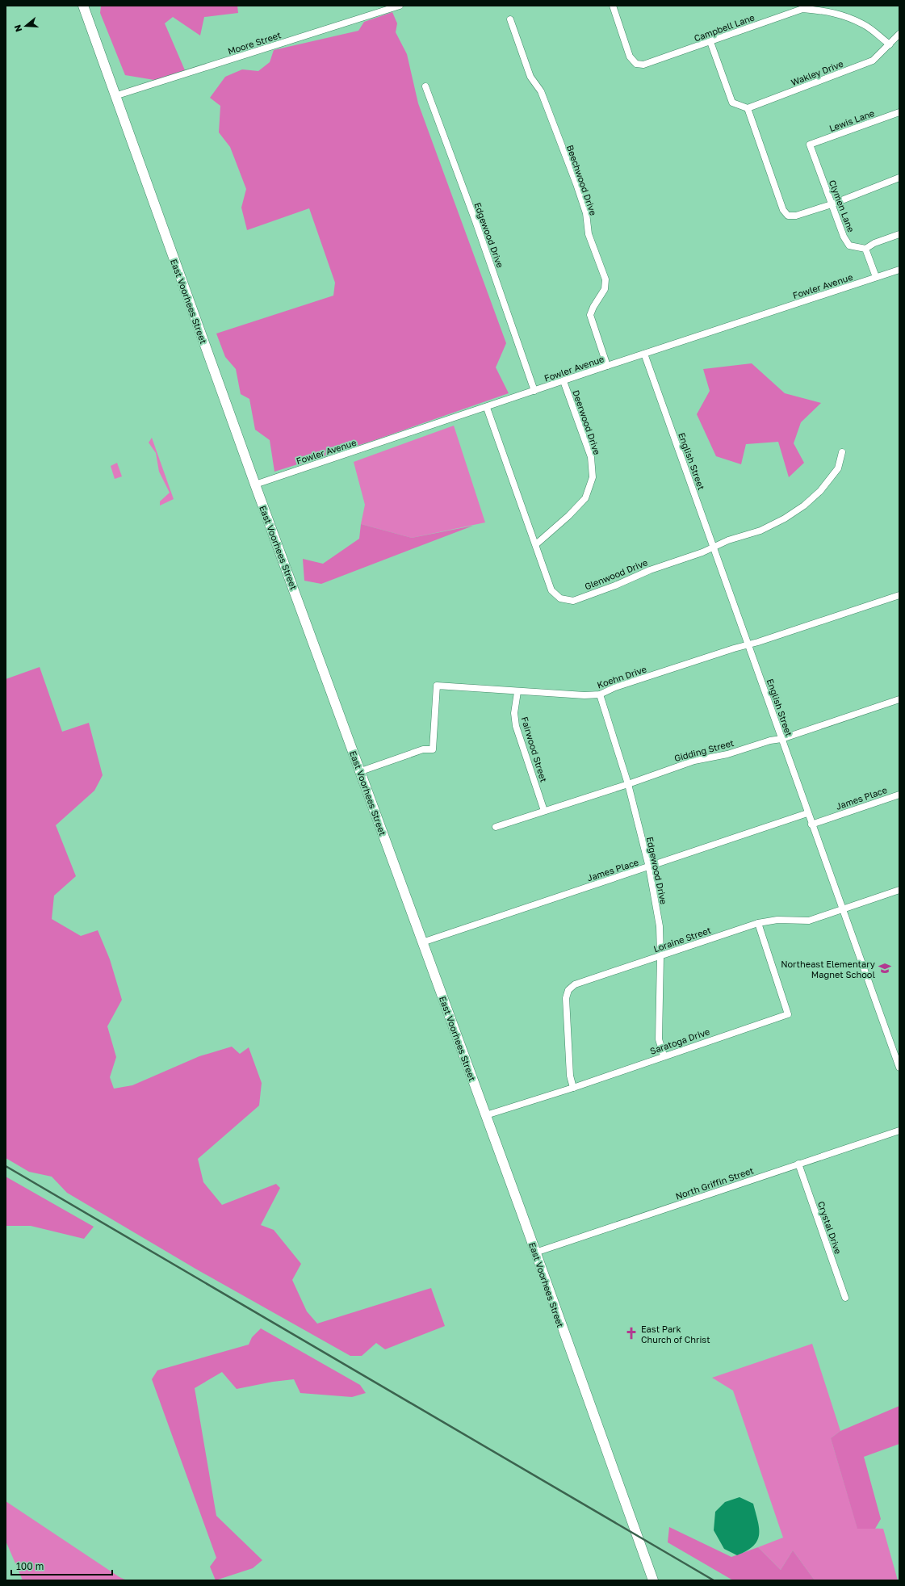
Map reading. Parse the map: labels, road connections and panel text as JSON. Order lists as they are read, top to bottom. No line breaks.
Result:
{"streets":{"main road":["East Voorhees Street"],"street":["Campbell Lane","Moore Street","Wakley Drive","Lewis Lane","Beechwood Drive","Clymen Lane","Edgewood Drive","Fowler Avenue","Deerwood Drive","English Street","Glenwood Drive","Koehn Drive","Fairwood Street","Gidding Street","James Place","Loraine Street","Saratoga Drive","North Griffin Street","Crystal Drive"]},"crossings":[["Campbell Lane","Wakley Drive"],["Moore Street","East Voorhees Street"],["Lewis Lane","Clymen Lane"],["Beechwood Drive","Fowler Avenue"],["Edgewood Drive","Fowler Avenue"],["Edgewood Drive","Koehn Drive"],["Edgewood Drive","Gidding Street"],["Edgewood Drive","James Place"],["Edgewood Drive","Loraine Street"],["Edgewood Drive","Saratoga Drive"],["Fowler Avenue","East Voorhees Street"],["Fowler Avenue","Deerwood Drive"],["Fowler Avenue","English Street"],["Fowler Avenue","Glenwood Drive"],["East Voorhees Street","Koehn Drive"],["East Voorhees Street","James Place"],["East Voorhees Street","Saratoga Drive"],["East Voorhees Street","North Griffin Street"],["Deerwood Drive","Glenwood Drive"],["English Street","Glenwood Drive"],["English Street","Koehn Drive"],["English Street","Gidding Street"],["English Street","James Place"],["English Street","Loraine Street"],["Koehn Drive","Fairwood Street"],["Fairwood Street","Gidding Street"],["Loraine Street","Saratoga Drive"],["North Griffin Street","Crystal Drive"]],"places":{"school or university":["Northeast Elementary Magnet School"],"church":["East Park Church of Christ"]},"scale_bar":"100 m","north":"left"}
